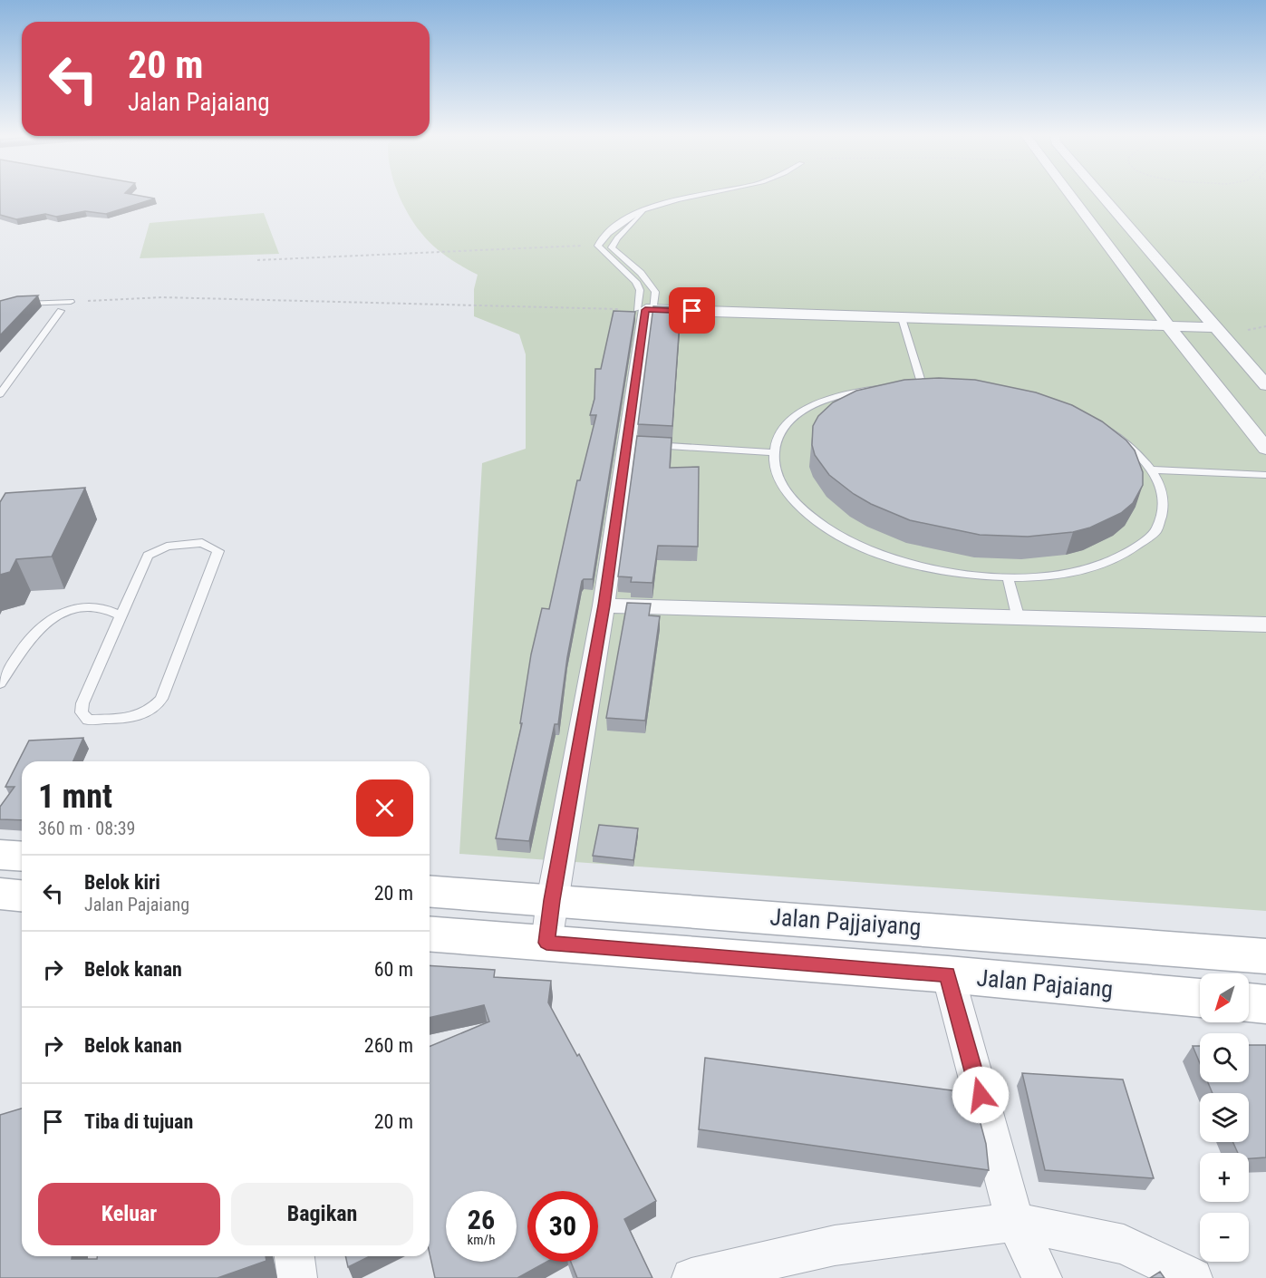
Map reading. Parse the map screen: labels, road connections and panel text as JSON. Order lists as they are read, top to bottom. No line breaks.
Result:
{"streets":{"main road":["Jalan Pajjaiyang","Jalan Pajaiang"]},"north":"bottom left","page":{"turn":["20 m","Jalan Pajaiang"],"heading":["1 mnt","360 m · 08:39"],"list":[{"name":"Belok kiri","note":"Jalan Pajaiang","value":"20 m"},{"name":"Belok kanan","value":"60 m"},{"name":"Belok kanan","value":"260 m"},{"name":"Tiba di tujuan","value":"20 m"}],"map_buttons":["+","−"],"buttons":["Keluar","Bagikan"],"speed":"26 km/h","limit":"30"}}
